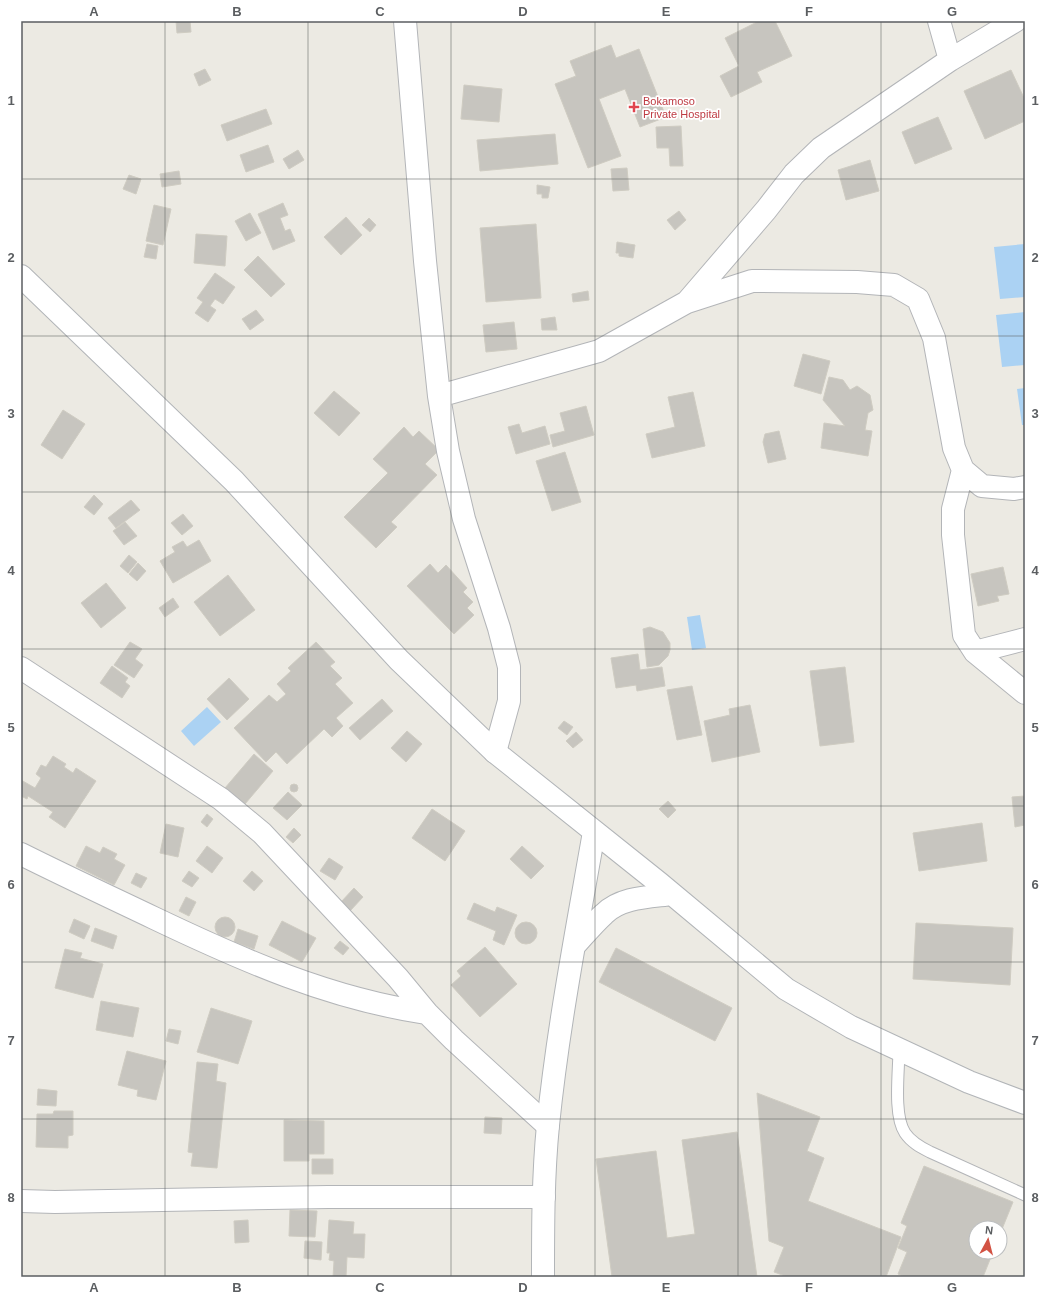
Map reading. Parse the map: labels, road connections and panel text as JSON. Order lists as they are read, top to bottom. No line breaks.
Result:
{"places":{"health":["Bokamoso Private Hospital"]},"north":"top","grid":{"columns":["A","B","C","D","E","F","G"],"rows":["1","2","3","4","5","6","7","8"]}}
